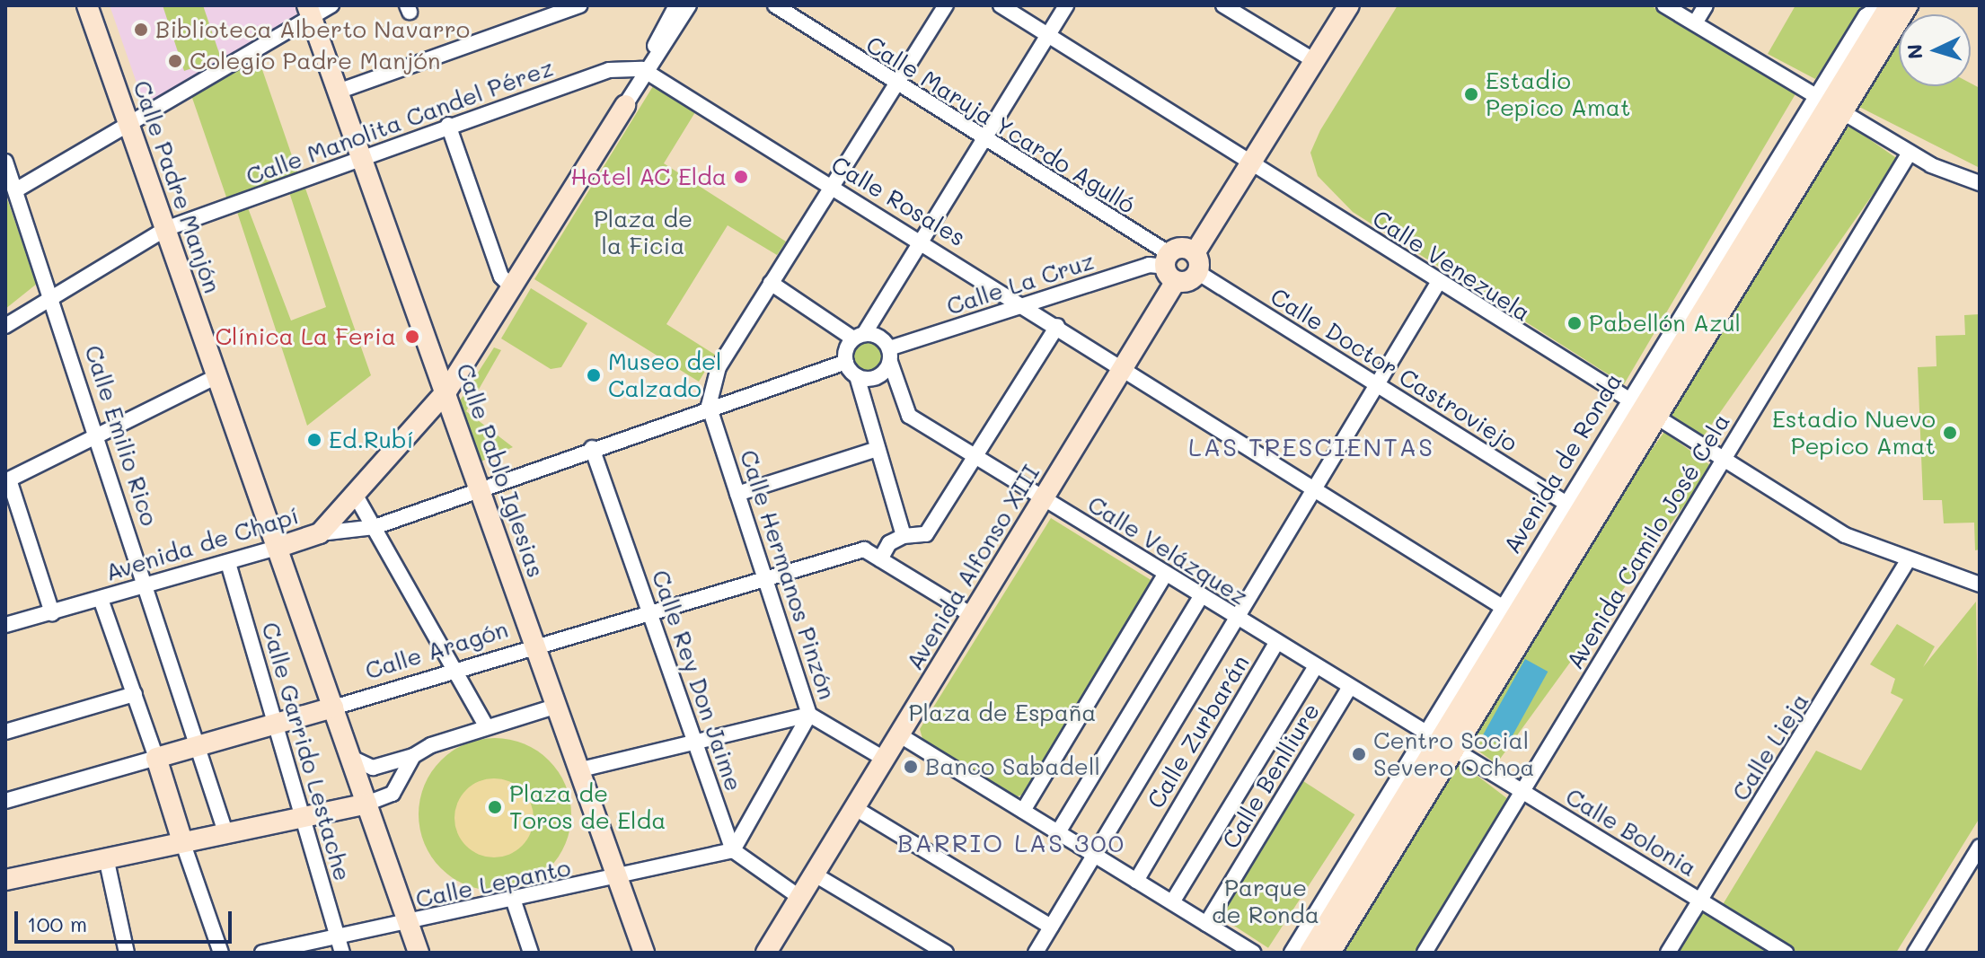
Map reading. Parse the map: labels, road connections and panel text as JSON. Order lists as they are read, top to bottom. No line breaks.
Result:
{"streets":{"street":["Calle Manolita Candel Pérez","Calle Maruja Ycardo Agulló","Calle Padre Manjón","Calle Rosales","Calle Venezuela","Calle La Cruz","Calle Doctor Castroviejo","Calle Emilio Rico","Avenida de Ronda","Calle Pablo Iglesias","Avenida Camilo José Cela","Avenida de Chapí","Calle Velázquez","Avenida Alfonso XIII","Calle Hermanos Pinzón","Calle Aragón","Calle Rey Don Jaime","Calle Zurbarán","Calle Lieja","Calle Garrido Lestache","Calle Benlliure","Calle Bolonia","Calle Lepanto"]},"crossings":[["Calle Manolita Candel Pérez","Calle Padre Manjón"],["Calle Manolita Candel Pérez","Calle Rosales"],["Calle Manolita Candel Pérez","Calle Emilio Rico"],["Calle Manolita Candel Pérez","Calle Pablo Iglesias"],["Calle Manolita Candel Pérez","Avenida de Chapí"],["Calle Maruja Ycardo Agulló","Calle La Cruz"],["Calle Maruja Ycardo Agulló","Avenida Alfonso XIII"],["Calle Padre Manjón","Avenida de Chapí"],["Calle Padre Manjón","Calle Aragón"],["Calle Padre Manjón","Calle Lepanto"],["Calle Rosales","Calle La Cruz"],["Calle Rosales","Avenida de Ronda"],["Calle Rosales","Avenida de Chapí"],["Calle Rosales","Avenida Alfonso XIII"],["Calle Venezuela","Avenida de Ronda"],["Calle Venezuela","Avenida Camilo José Cela"],["Calle Venezuela","Calle Lieja"],["Calle La Cruz","Calle Velázquez"],["Calle La Cruz","Avenida Alfonso XIII"],["Calle Doctor Castroviejo","Avenida de Ronda"],["Calle Emilio Rico","Avenida de Chapí"],["Calle Emilio Rico","Calle Aragón"],["Avenida de Ronda","Calle Velázquez"],["Avenida de Ronda","Calle Bolonia"],["Calle Pablo Iglesias","Avenida de Chapí"],["Calle Pablo Iglesias","Calle Aragón"],["Calle Pablo Iglesias","Calle Lepanto"],["Avenida Camilo José Cela","Calle Bolonia"],["Avenida de Chapí","Calle Garrido Lestache"],["Calle Velázquez","Avenida Alfonso XIII"],["Calle Velázquez","Calle Zurbarán"],["Calle Velázquez","Calle Benlliure"],["Calle Velázquez","Calle Bolonia"],["Avenida Alfonso XIII","Calle Hermanos Pinzón"],["Avenida Alfonso XIII","Calle Aragón"],["Calle Hermanos Pinzón","Calle Aragón"],["Calle Aragón","Calle Rey Don Jaime"],["Calle Aragón","Calle Garrido Lestache"],["Calle Rey Don Jaime","Calle Lepanto"],["Calle Lieja","Calle Bolonia"],["Calle Garrido Lestache","Calle Lepanto"]],"districts":["LAS TRESCIENTAS","BARRIO LAS 300"],"parks":["Plaza de la Ficia","Plaza de España","Parque de Ronda"],"places":["Biblioteca Alberto Navarro","Colegio Padre Manjón","Estadio Pepico Amat","Hotel AC Elda","Pabellón Azul","Clínica La Feria","Museo del Calzado","Estadio Nuevo Pepico Amat","Ed.Rubí","Centro Social Severo Ochoa","Banco Sabadell","Plaza de Toros de Elda"],"scale_bar":"100 m","north":"left"}
